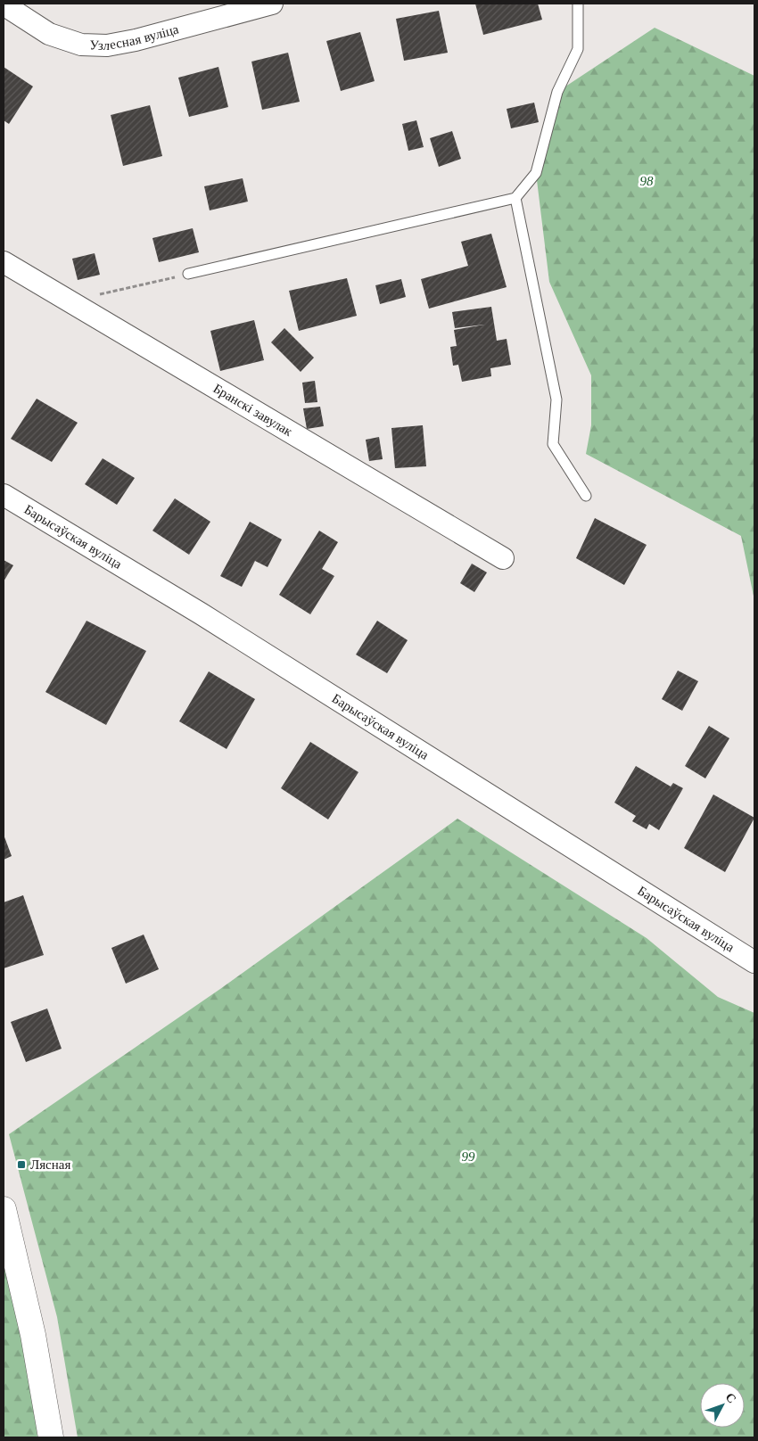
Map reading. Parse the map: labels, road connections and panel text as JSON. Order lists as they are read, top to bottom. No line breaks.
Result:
{"streets":{"street":["Узлесная вуліца","Бранскі завулак","Барысаўская вуліца"]},"parks":["98","99"],"places":{"transit":["Лясная"]},"north":"top right"}
